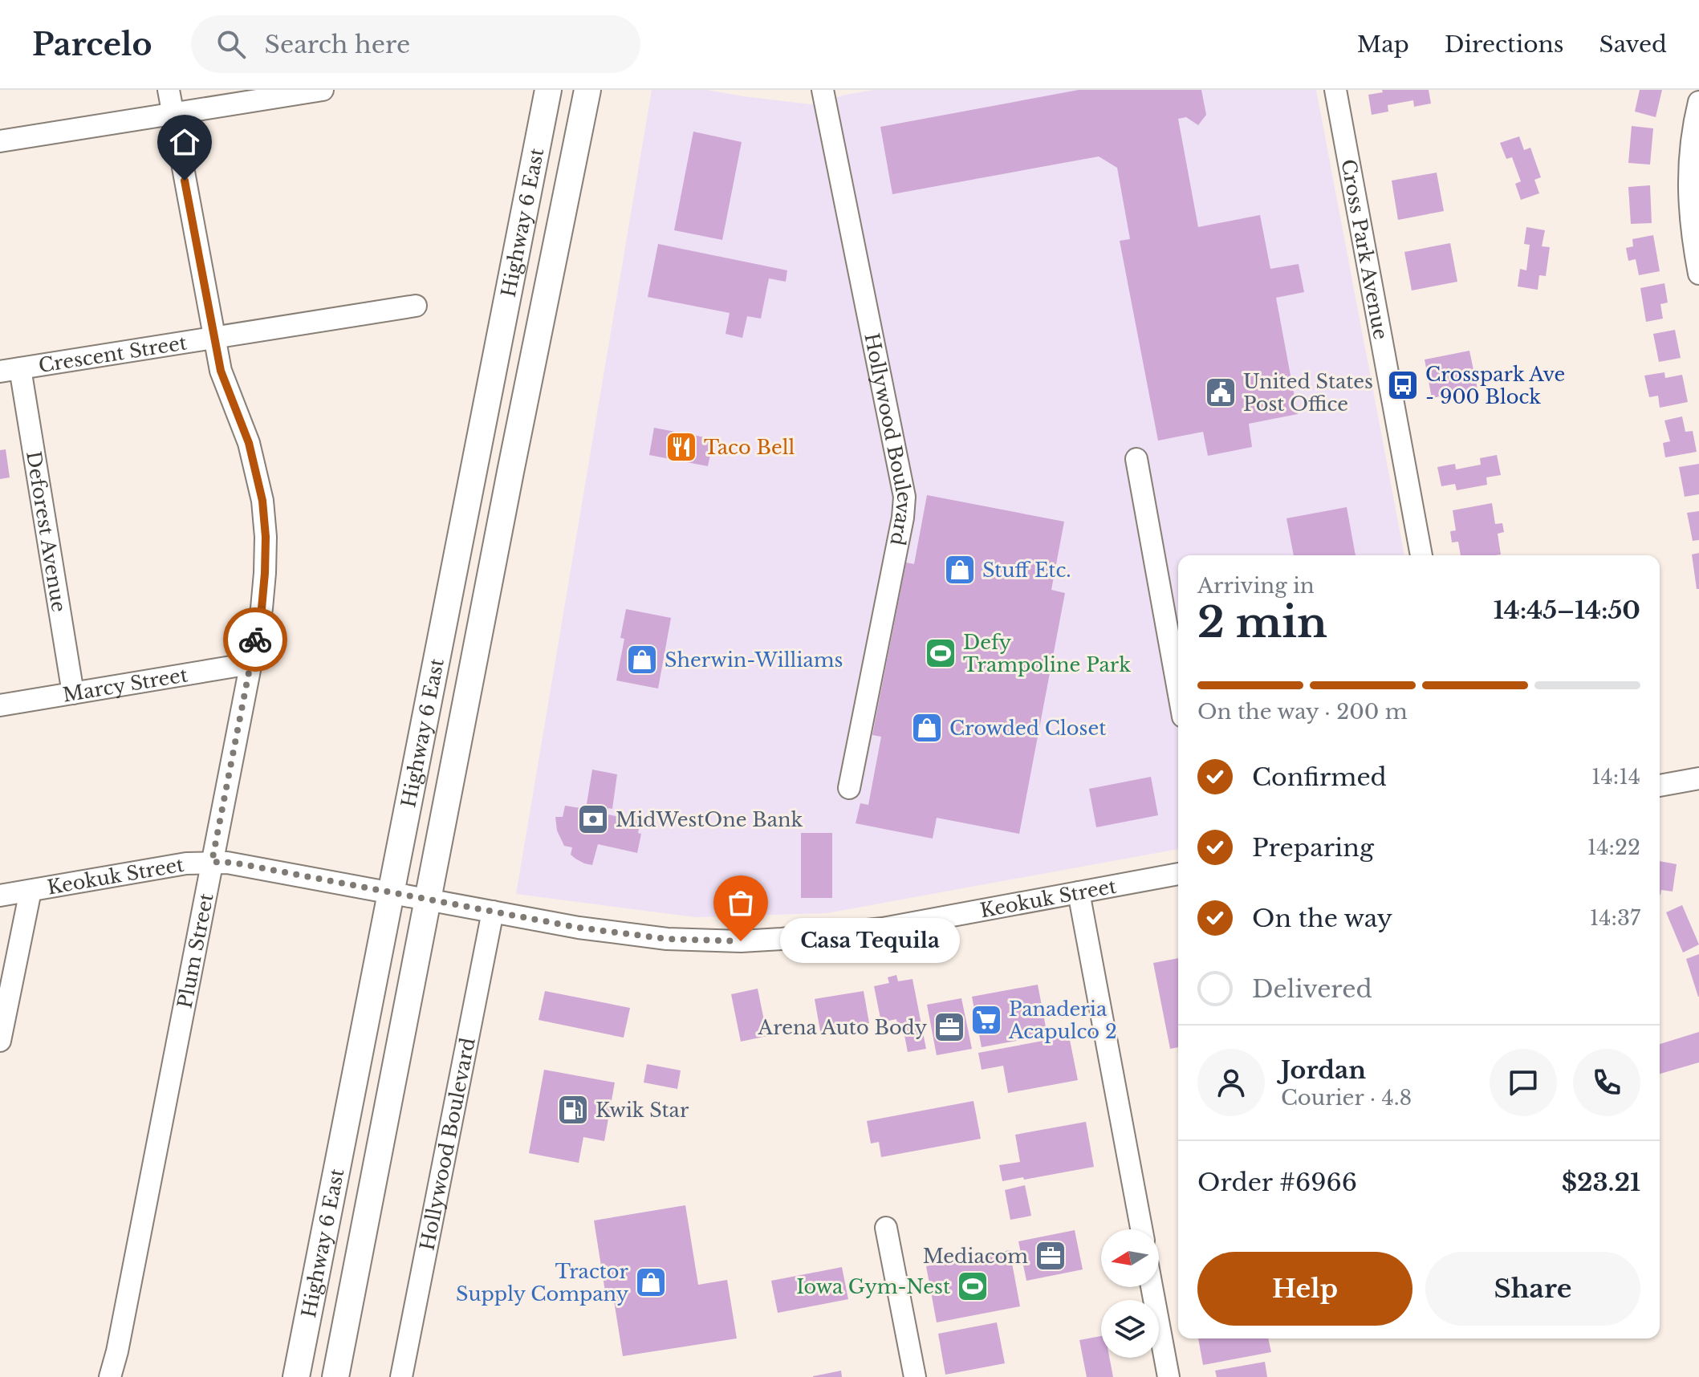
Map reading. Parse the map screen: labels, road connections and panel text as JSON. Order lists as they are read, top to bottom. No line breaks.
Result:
{"streets":{"main road":["Highway 6 East"],"street":["Cross Park Avenue","Crescent Street","Hollywood Boulevard","Deforest Avenue","Marcy Street","Keokuk Street","Plum Street"]},"crossings":[["Highway 6 East","Keokuk Street"],["Crescent Street","Deforest Avenue"],["Crescent Street","Plum Street"],["Hollywood Boulevard","Keokuk Street"],["Deforest Avenue","Marcy Street"],["Marcy Street","Plum Street"],["Keokuk Street","Plum Street"]],"places":{"bus stop":["Crosspark Ave - 900 Block"],"public building":["United States Post Office"],"restaurant":["Taco Bell"],"shop":["Stuff Etc.","Sherwin-Williams","Crowded Closet","Tractor Supply Company"],"sports":["Defy Trampoline Park","Iowa Gym-Nest"],"bank":["MidWestOne Bank"],"other":["Casa Tequila"],"supermarket":["Panaderia Acapulco 2"],"office":["Arena Auto Body","Mediacom"],"fuel station":["Kwik Star"]},"north":"left","page":{"header":"Parcelo","search":"Search here","nav":["Map","Directions","Saved"],"heading":["2 min","Arriving in","14:45–14:50"],"panel":["Jordan","Courier · 4.8","Order #6966","$23.21"],"bar":"On the way · 200 m","list":[["Confirmed","14:14"],["Preparing","14:22"],["On the way","14:37"],"Delivered"],"bubble":"Casa Tequila","buttons":["Help","Share"]}}
